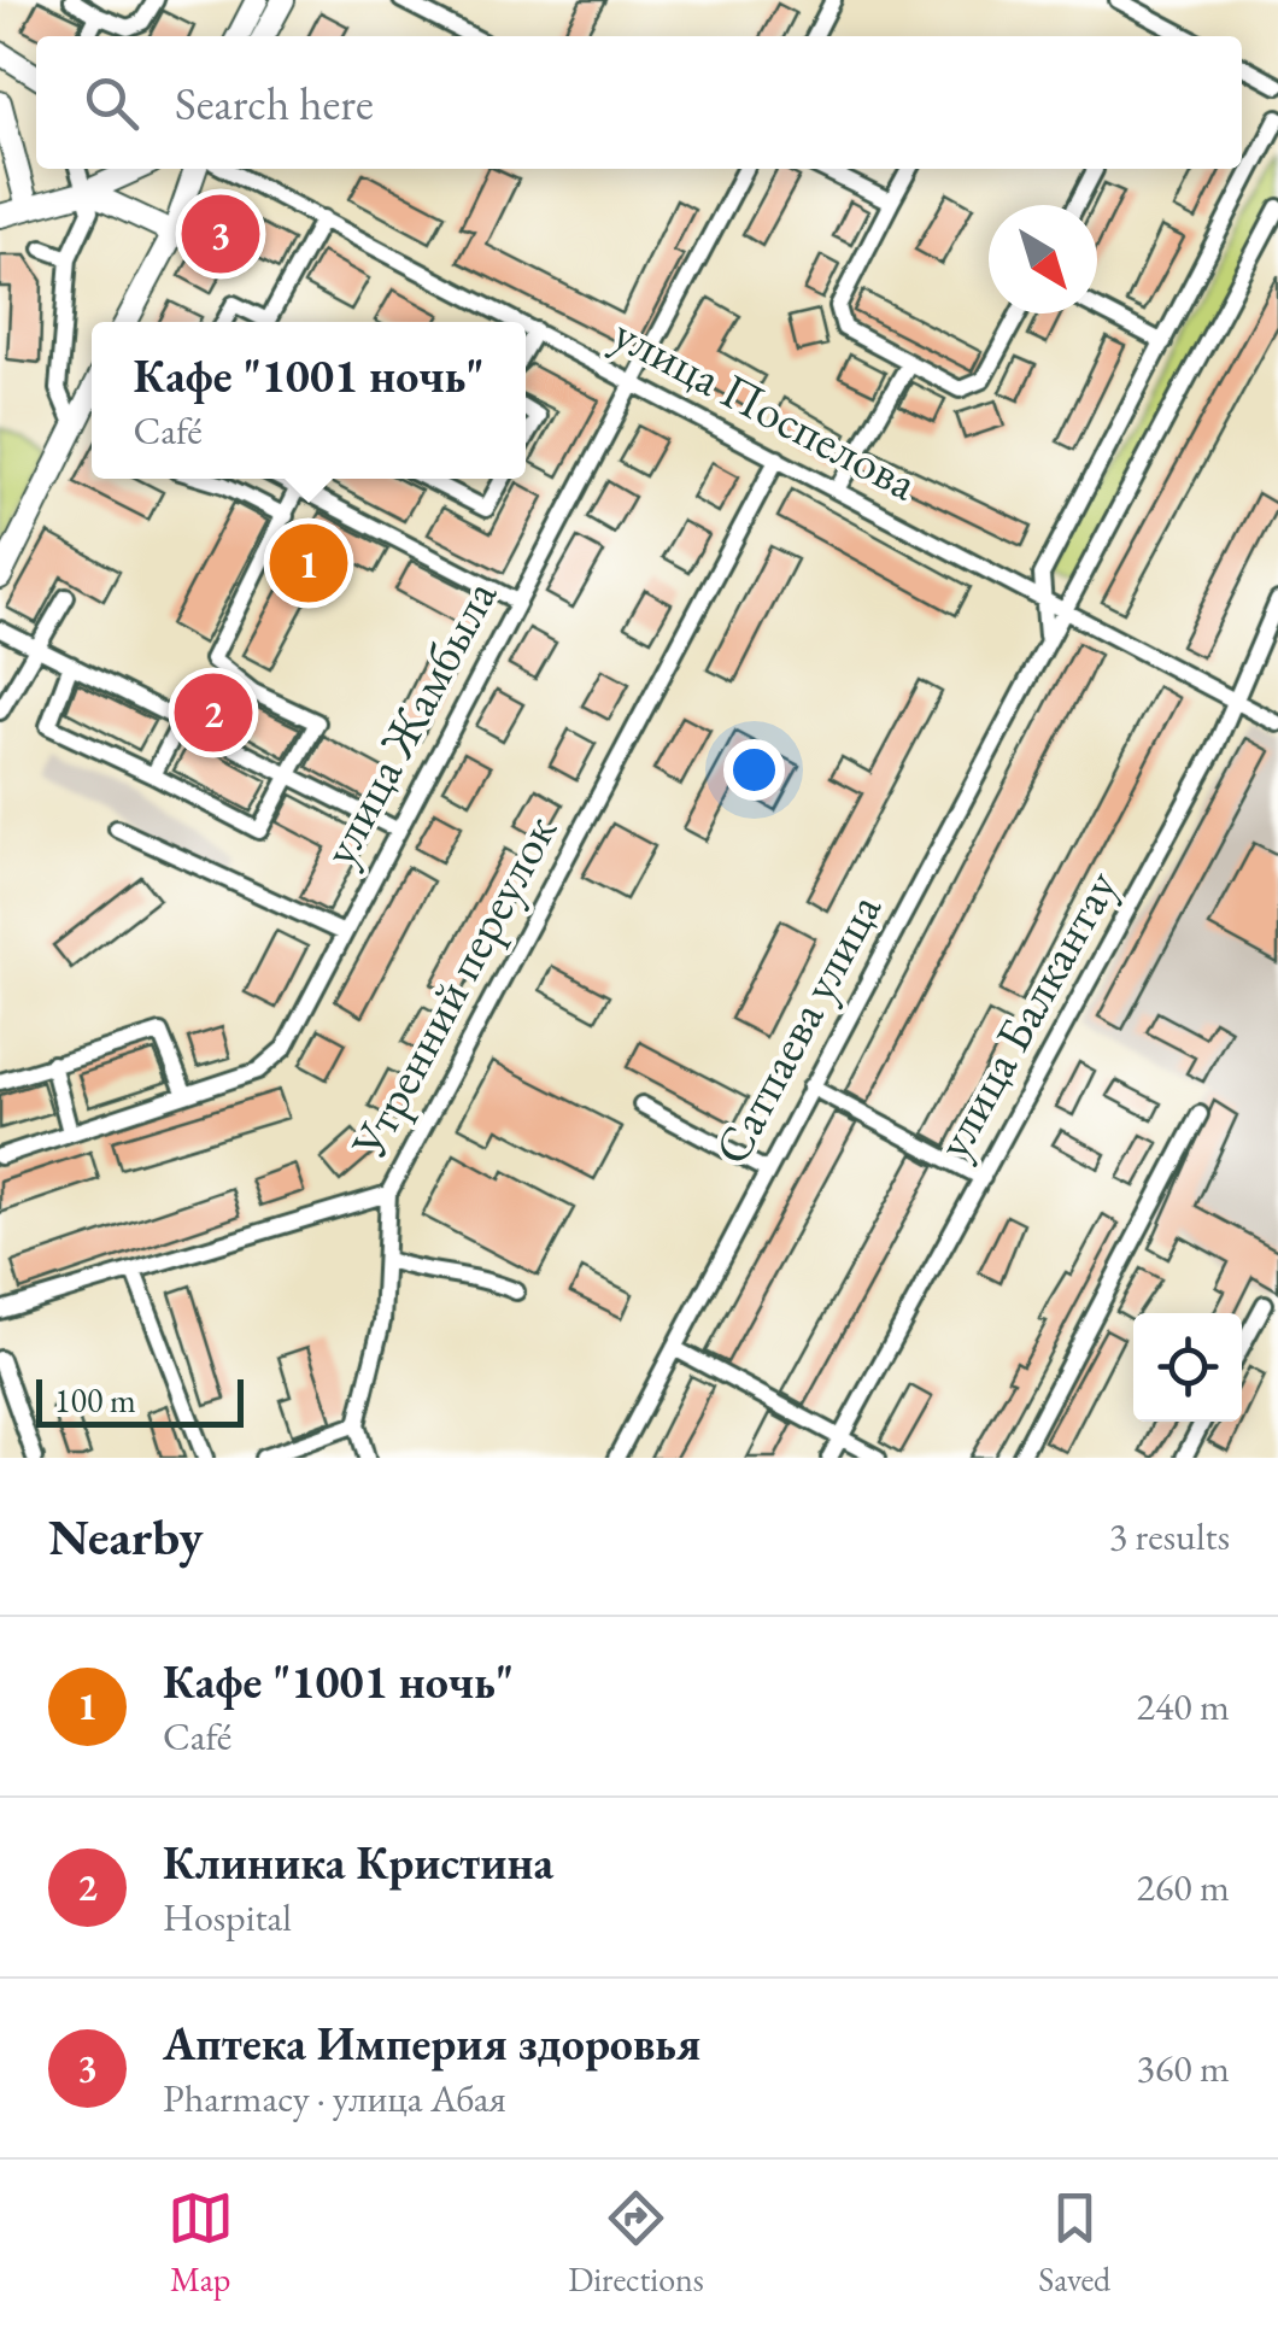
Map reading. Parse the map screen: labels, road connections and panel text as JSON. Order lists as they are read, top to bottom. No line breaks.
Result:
{"streets":{"street":["улица Поспелова","улица Жамбыла","Утренний переулок","улица Балкантау","Сатпаева улица"]},"crossings":[["улица Поспелова","улица Жамбыла"],["улица Поспелова","Утренний переулок"],["улица Поспелова","улица Балкантау"],["улица Поспелова","Сатпаева улица"]],"scale_bar":"100 m","north":"bottom right","page":{"search":"Search here","pins":["3","1","2"],"popup":["Кафе \"1001 ночь\"","Café"],"scale":"100 m","heading":["Nearby","3 results"],"list":[{"mark":"1","name":"Кафе \"1001 ночь\"","note":"Café","value":"240 m"},{"mark":"2","name":"Клиника Кристина","note":"Hospital","value":"260 m"},{"mark":"3","name":"Аптека Империя здоровья","note":"Pharmacy · улица Абая","value":"360 m"}],"nav":["Map","Directions","Saved"]}}
